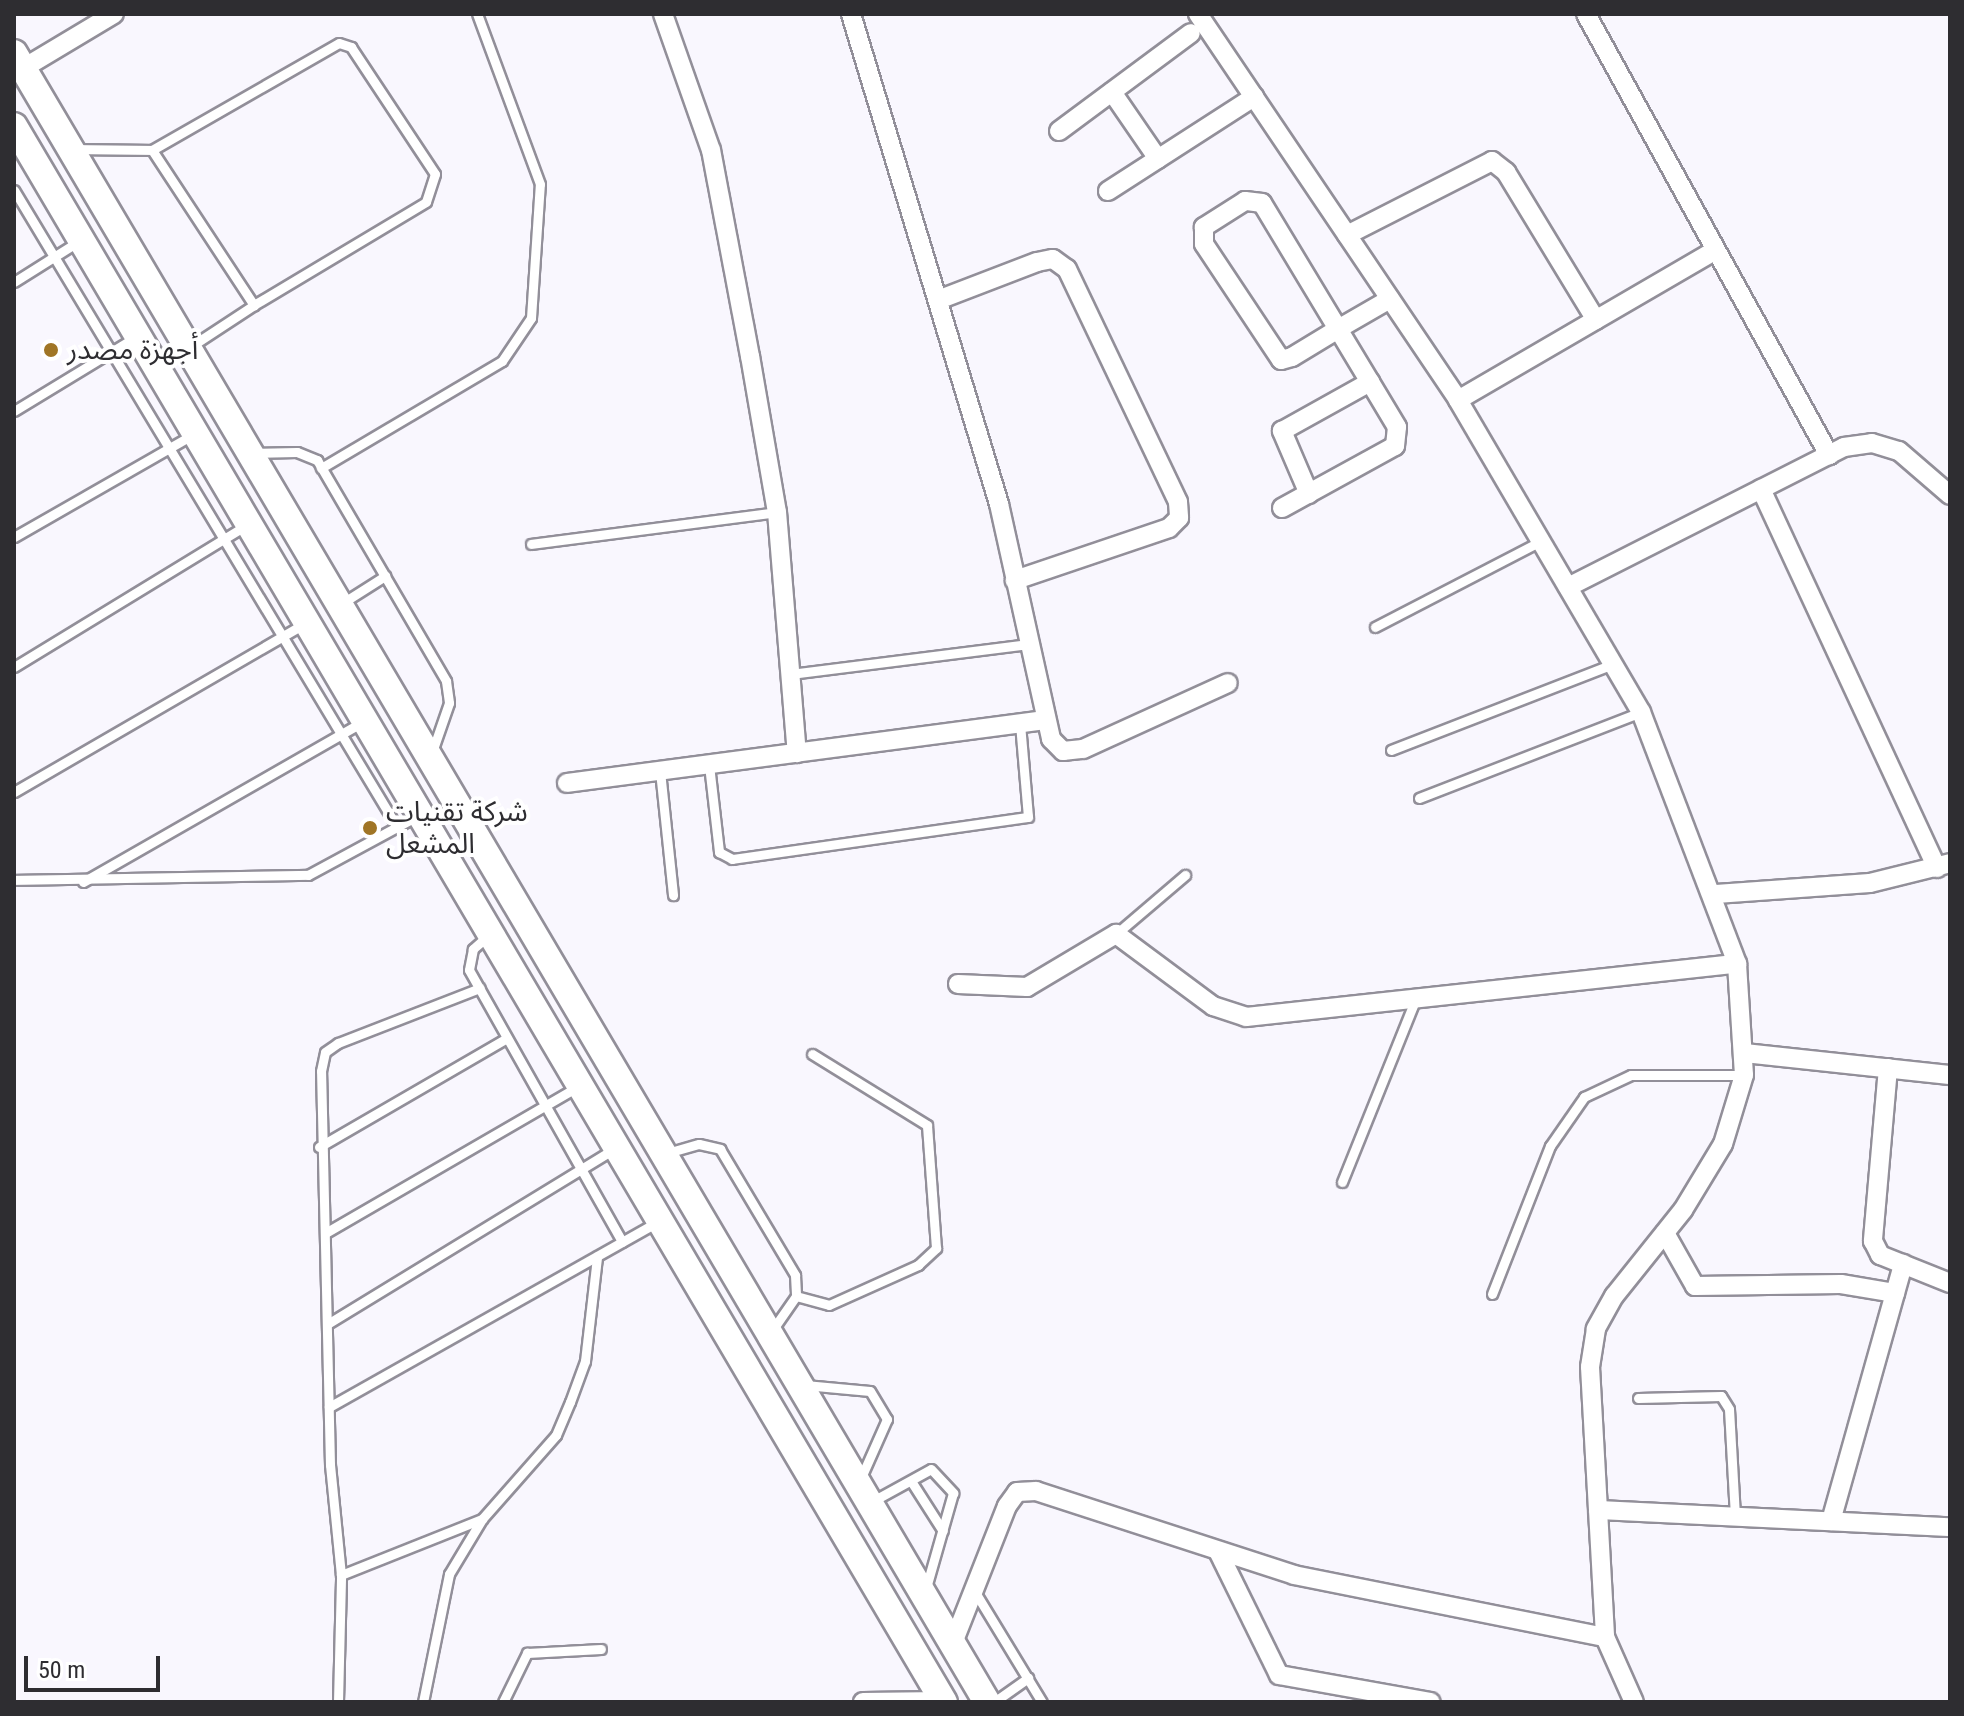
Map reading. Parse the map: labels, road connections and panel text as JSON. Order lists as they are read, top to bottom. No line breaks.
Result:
{"places":["أجهزة مصدر","شركة تقنيات المشعل"],"scale_bar":"50 m"}
